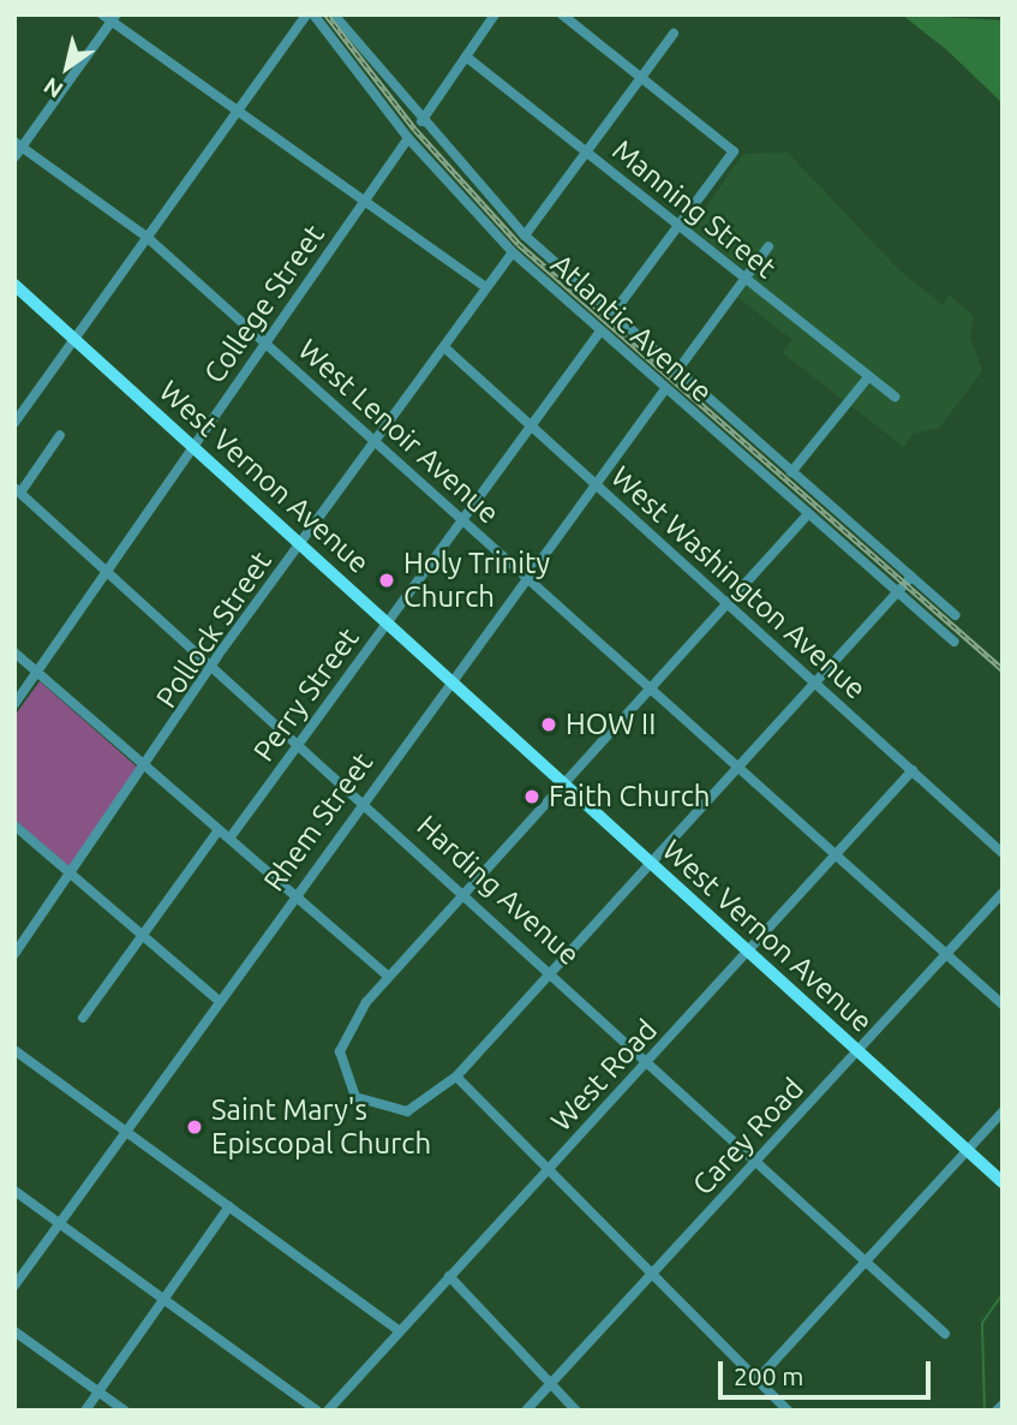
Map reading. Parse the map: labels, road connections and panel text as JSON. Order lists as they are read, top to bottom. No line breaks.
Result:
{"streets":{"main road":["West Vernon Avenue"],"street":["Manning Street","College Street","Atlantic Avenue","West Lenoir Avenue","West Washington Avenue","Pollock Street","Perry Street","Rhem Street","Harding Avenue","West Road","Carey Road"]},"crossings":[["College Street","Atlantic Avenue"],["College Street","West Lenoir Avenue"],["College Street","West Vernon Avenue"],["College Street","Harding Avenue"],["Atlantic Avenue","Pollock Street"],["Atlantic Avenue","Perry Street"],["Atlantic Avenue","Rhem Street"],["West Lenoir Avenue","Pollock Street"],["West Lenoir Avenue","Perry Street"],["West Lenoir Avenue","Rhem Street"],["West Lenoir Avenue","West Road"],["West Lenoir Avenue","Carey Road"],["West Vernon Avenue","Pollock Street"],["West Vernon Avenue","Perry Street"],["West Vernon Avenue","Rhem Street"],["West Vernon Avenue","West Road"],["West Vernon Avenue","Carey Road"],["West Washington Avenue","Pollock Street"],["West Washington Avenue","Perry Street"],["West Washington Avenue","Rhem Street"],["West Washington Avenue","West Road"],["Pollock Street","Harding Avenue"],["Perry Street","Harding Avenue"],["Rhem Street","Harding Avenue"],["Harding Avenue","West Road"],["Harding Avenue","Carey Road"]],"places":["Holy Trinity Church","HOW II","Faith Church","Saint Mary's Episcopal Church"],"scale_bar":"200 m","north":"bottom left"}
